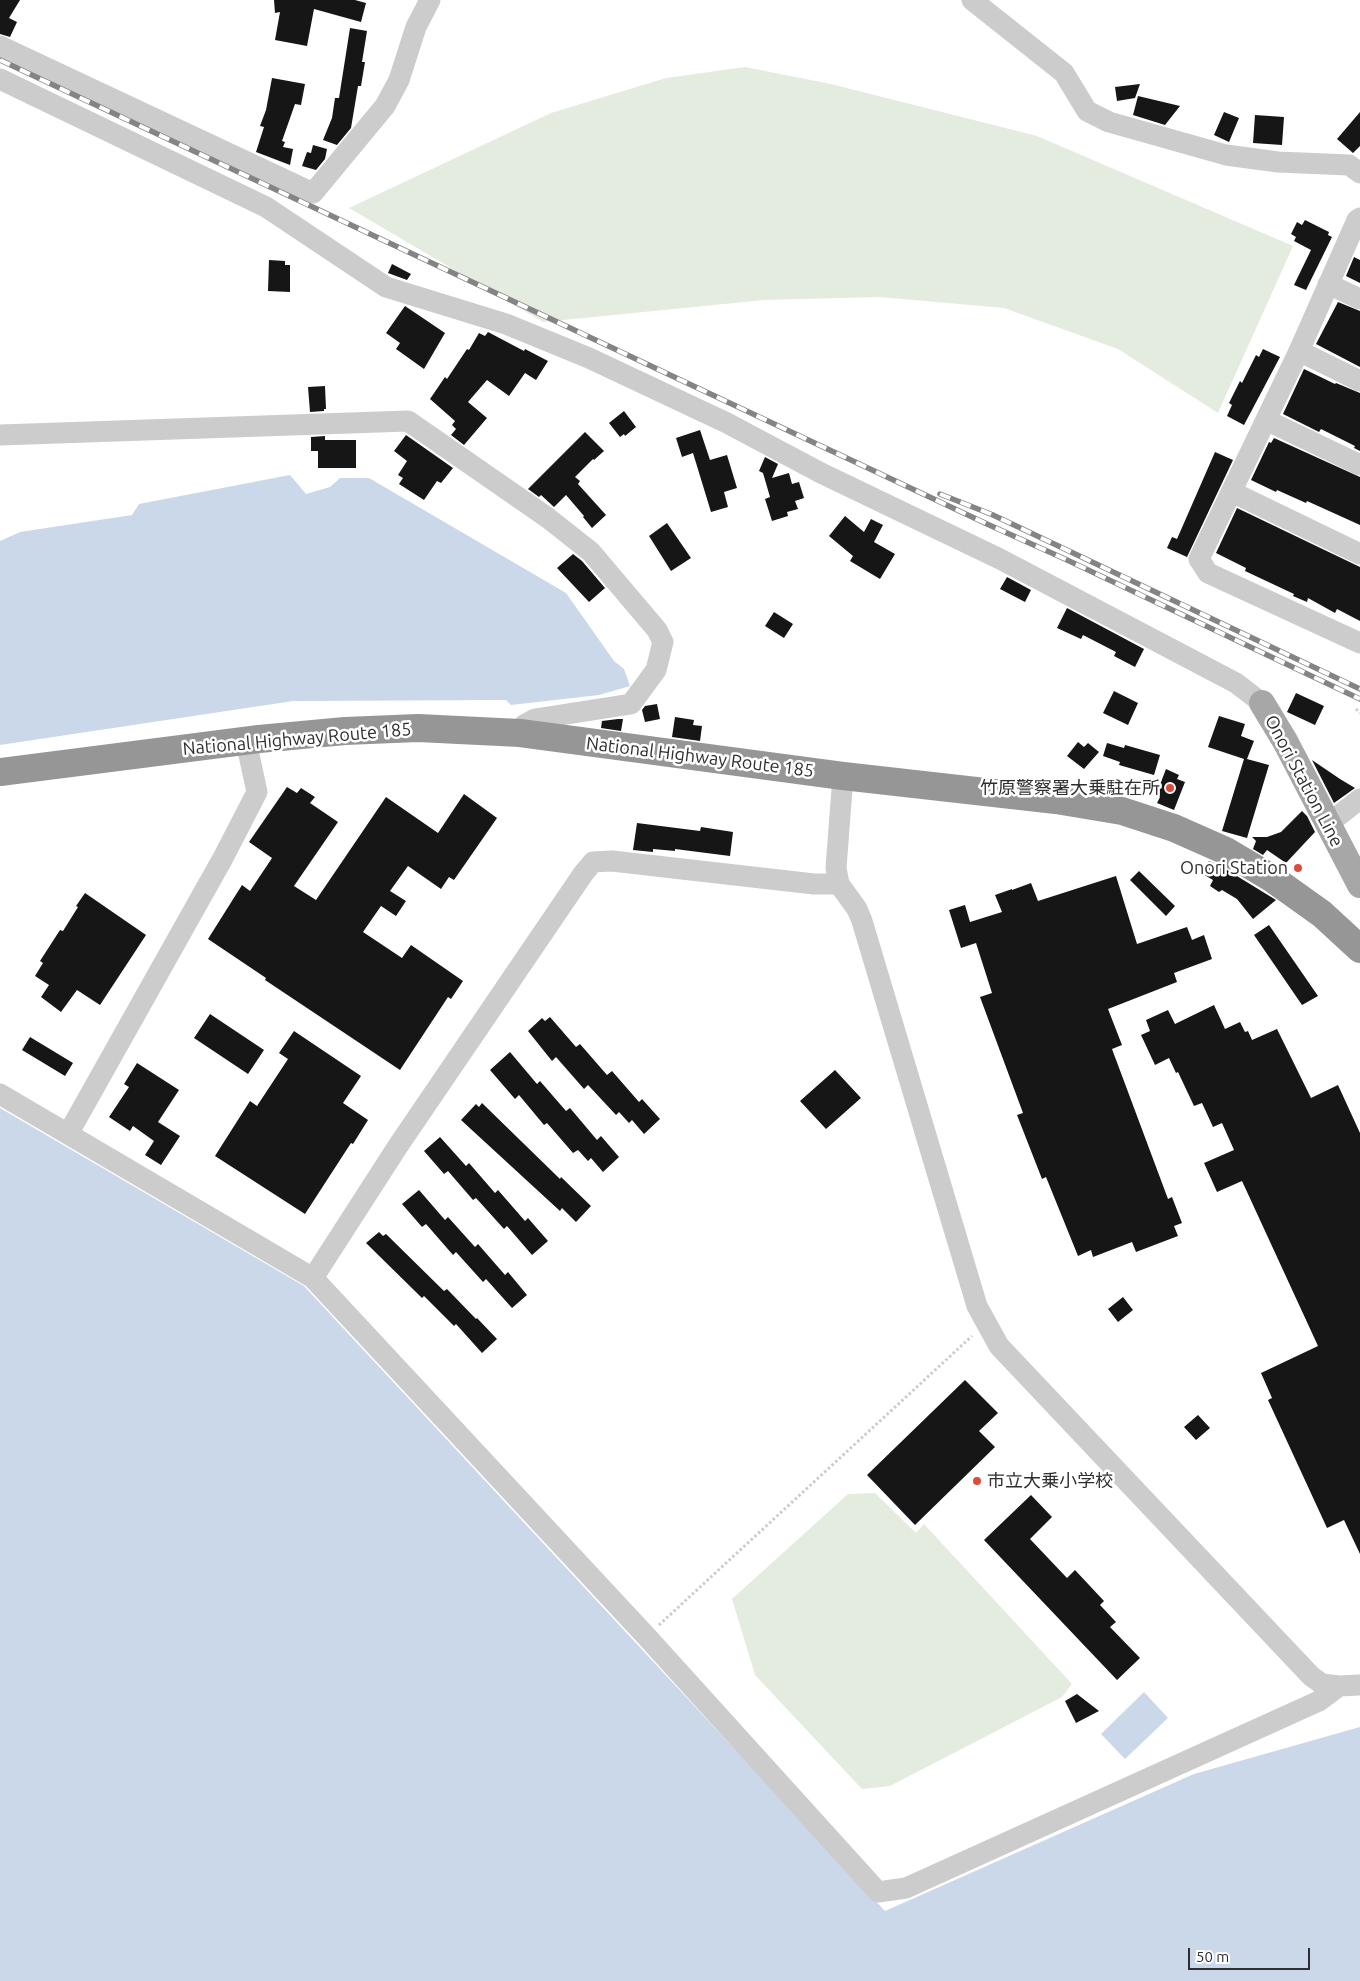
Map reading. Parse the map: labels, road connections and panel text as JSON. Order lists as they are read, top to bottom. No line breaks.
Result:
{"streets":{"highway":["National Highway Route 185"],"main road":["Onori Station Line"]},"places":["竹原警察署大乗駐在所","Onori Station","市立大乗小学校"],"scale_bar":"50 m"}
